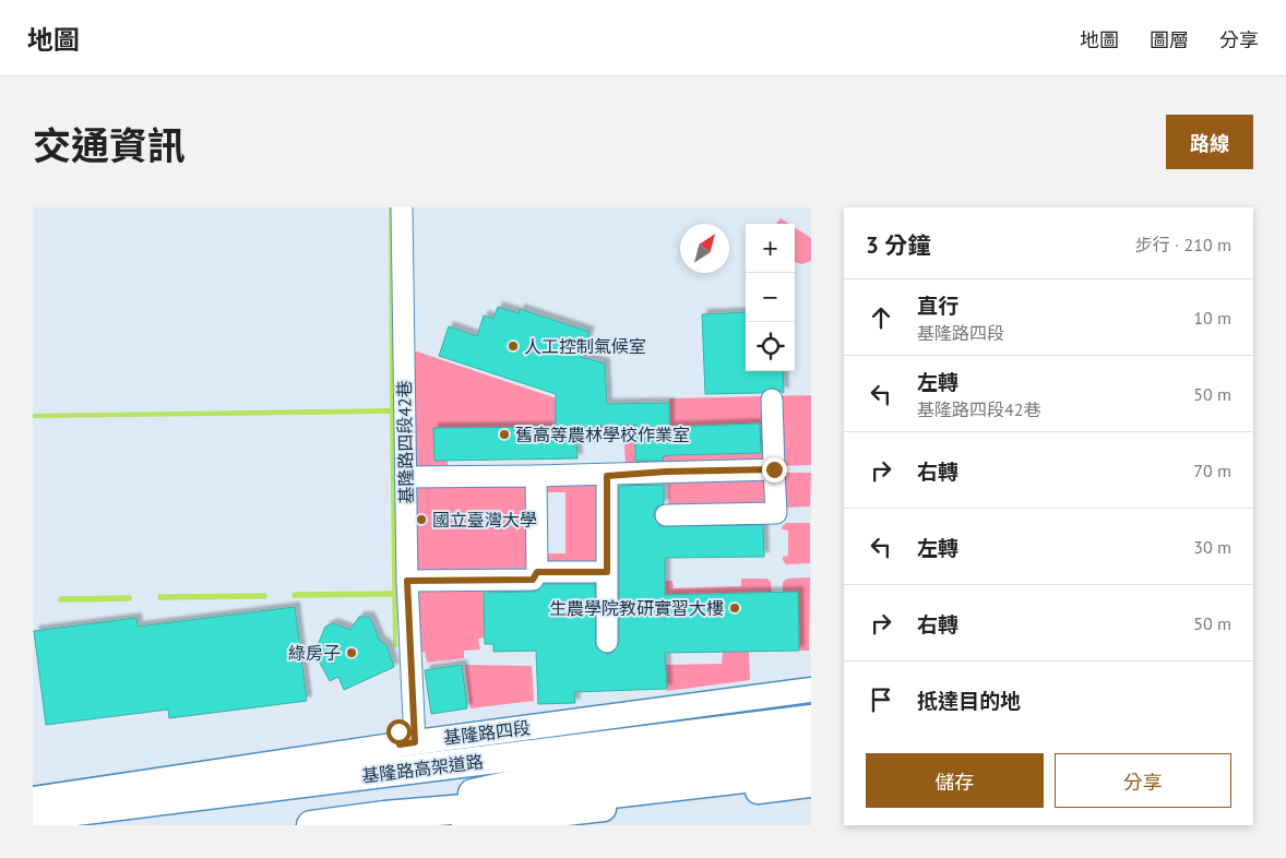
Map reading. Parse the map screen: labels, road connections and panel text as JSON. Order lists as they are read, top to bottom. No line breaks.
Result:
{"streets":{"highway":["基隆路高架道路"],"main road":["基隆路四段"],"lane":["基隆路四段42巷"]},"crossings":[["基隆路四段42巷","基隆路四段"]],"places":["人工控制氣候室","舊高等農林學校作業室","國立臺灣大學","生農學院教研實習大樓","綠房子"],"north":"top right","page":{"header":"地圖","nav":["地圖","圖層","分享"],"title":"交通資訊","buttons":["路線",["儲存","分享"]],"heading":["3 分鐘","步行 · 210 m"],"map_buttons":["+","−"],"list":[["直行","基隆路四段","10 m"],["左轉","基隆路四段42巷","50 m"],["右轉","70 m"],["左轉","30 m"],["右轉","50 m"],"抵達目的地"]}}
